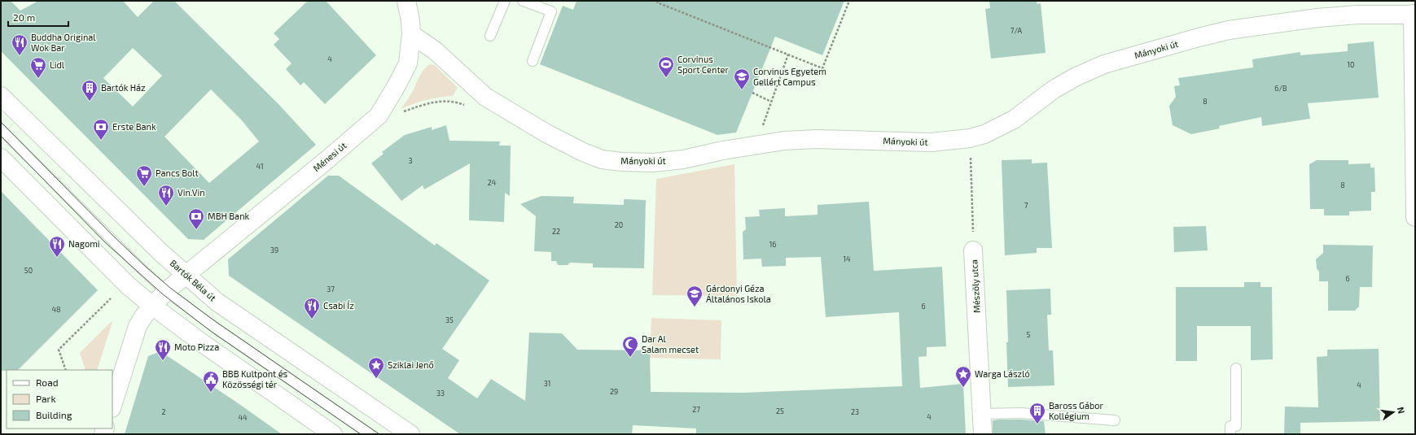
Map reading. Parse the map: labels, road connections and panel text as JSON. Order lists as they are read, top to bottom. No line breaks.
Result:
{"streets":{"street":["Mányoki út","Ménesi út","Bartók Béla út","Mészöly utca"]},"crossings":[["Mányoki út","Ménesi út"],["Mányoki út","Mészöly utca"],["Ménesi út","Bartók Béla út"]],"places":{"restaurant":["Buddha Original Wok Bar","Vin.Vin","Nagomi","Csabi Íz","Moto Pizza"],"sports":["Corvinus Sport Center"],"supermarket":["Lidl","Pancs Bolt"],"school or university":["Corvinus Egyetem Gellért Campus","Gárdonyi Géza Általános Iskola"],"building":["Bartók Ház","Baross Gábor Kollégium"],"bank":["Erste Bank","MBH Bank"],"mosque":["Dar Al Salam mecset"],"place":["Sziklai Jenő","Warga László"],"public building":["BBB Kultpont és Közösségi tér"]},"house_numbers":["7/A","4","10","6/B","8","3","41","24","8","7","20","22","16","39","14","50","6","37","6","48","35","5","31","4","29","33","27","25","2","23","4","44"],"legend":["Road","Park","Building"],"scale_bar":"20 m","north":"right"}
